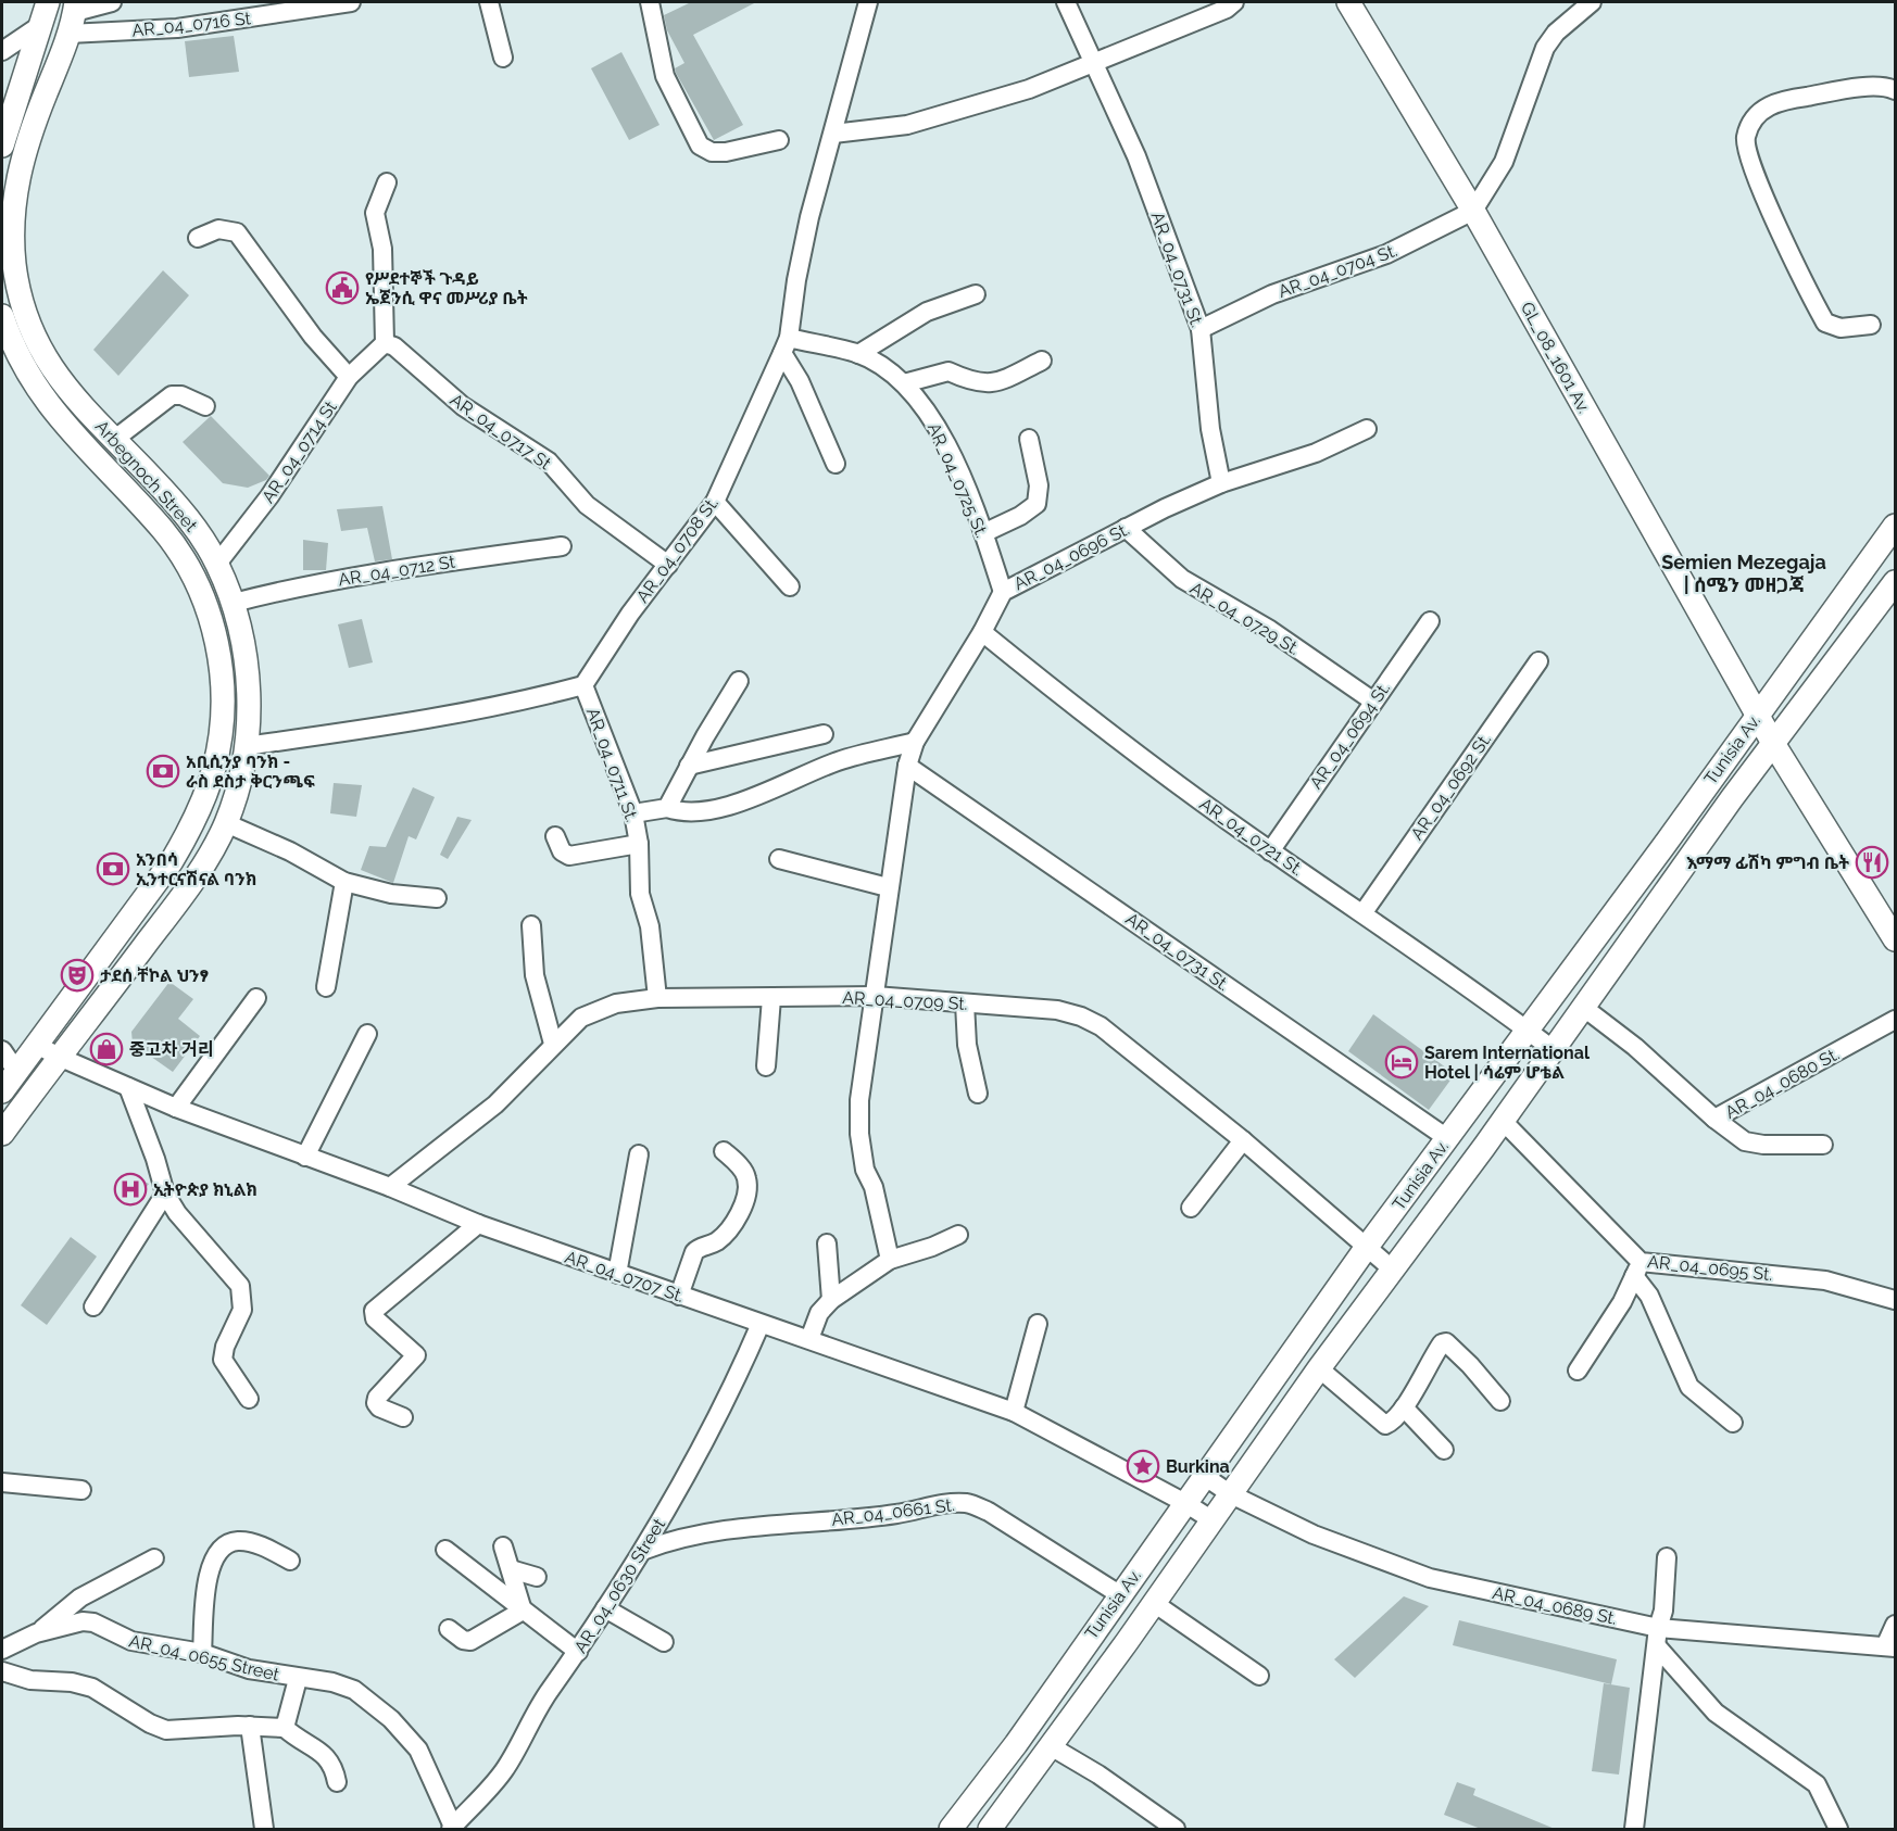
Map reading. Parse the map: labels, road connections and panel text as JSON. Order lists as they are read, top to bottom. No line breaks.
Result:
{"streets":{"main road":["GL_08_1601 Av.","Arbegnoch Street","Tunisia Av."],"street":["AR_04_0716 St","AR_04_0731 St.","AR_04_0704 St.","AR_04_0717 St","AR_04_0714 St","AR_04_0725 St.","AR_04_0708 St.","AR_04_0696 St.","AR_04_0712 St","AR_04_0729 St.","AR_04_0694 St.","AR_04_0711 St.","AR_04_0692 St.","AR_04_0721 St.","AR_04_0709 St.","AR_04_0680 St.","AR_04_0695 St.","AR_04_0707 St.","AR_04_0661 St.","AR_04_0630 Street","AR_04_0689 St.","AR_04_0655 Street"]},"crossings":[["AR_04_0716 St","Arbegnoch Street"],["AR_04_0731 St.","AR_04_0704 St."],["AR_04_0731 St.","AR_04_0696 St."],["AR_04_0731 St.","Tunisia Av."],["AR_04_0704 St.","GL_08_1601 Av."],["GL_08_1601 Av.","Tunisia Av."],["AR_04_0717 St","AR_04_0714 St"],["AR_04_0717 St","AR_04_0708 St."],["AR_04_0714 St","Arbegnoch Street"],["Arbegnoch Street","AR_04_0712 St"],["Arbegnoch Street","AR_04_0707 St."],["AR_04_0725 St.","AR_04_0708 St."],["AR_04_0725 St.","AR_04_0696 St."],["AR_04_0708 St.","AR_04_0711 St."],["AR_04_0696 St.","AR_04_0729 St."],["AR_04_0696 St.","AR_04_0721 St."],["AR_04_0696 St.","AR_04_0709 St."],["AR_04_0729 St.","AR_04_0694 St."],["AR_04_0694 St.","AR_04_0721 St."],["Tunisia Av.","AR_04_0721 St."],["Tunisia Av.","AR_04_0709 St."],["Tunisia Av.","AR_04_0680 St."],["Tunisia Av.","AR_04_0695 St."],["Tunisia Av.","AR_04_0707 St."],["Tunisia Av.","AR_04_0661 St."],["Tunisia Av.","AR_04_0689 St."],["AR_04_0711 St.","AR_04_0709 St."],["AR_04_0692 St.","AR_04_0721 St."],["AR_04_0709 St.","AR_04_0707 St."],["AR_04_0707 St.","AR_04_0630 Street"],["AR_04_0661 St.","AR_04_0630 Street"],["AR_04_0630 Street","AR_04_0655 Street"]],"districts":["Semien Mezegaja | ሰሜን መዘጋጃ"],"places":{"public building":["የሥደተኞች ጉዳይ ኤጀንሲ ዋና መሥሪያ ቤት"],"bank":["አቢሲንያ ባንክ - ራስ ደስታ ቅርንጫፍ","አንበሳ ኢንተርናሽናል ባንክ"],"restaurant":["እማማ ፊሽካ ምግብ ቤት"],"theatre":["ታደሰ ቸኮል ህንፃ"],"shop":["중고차 거리"],"hotel":["Sarem International Hotel | ሳሬም ሆቴል"],"hospital":["ኢትዮጵያ ክኒልክ"],"place":["Burkina"]}}
